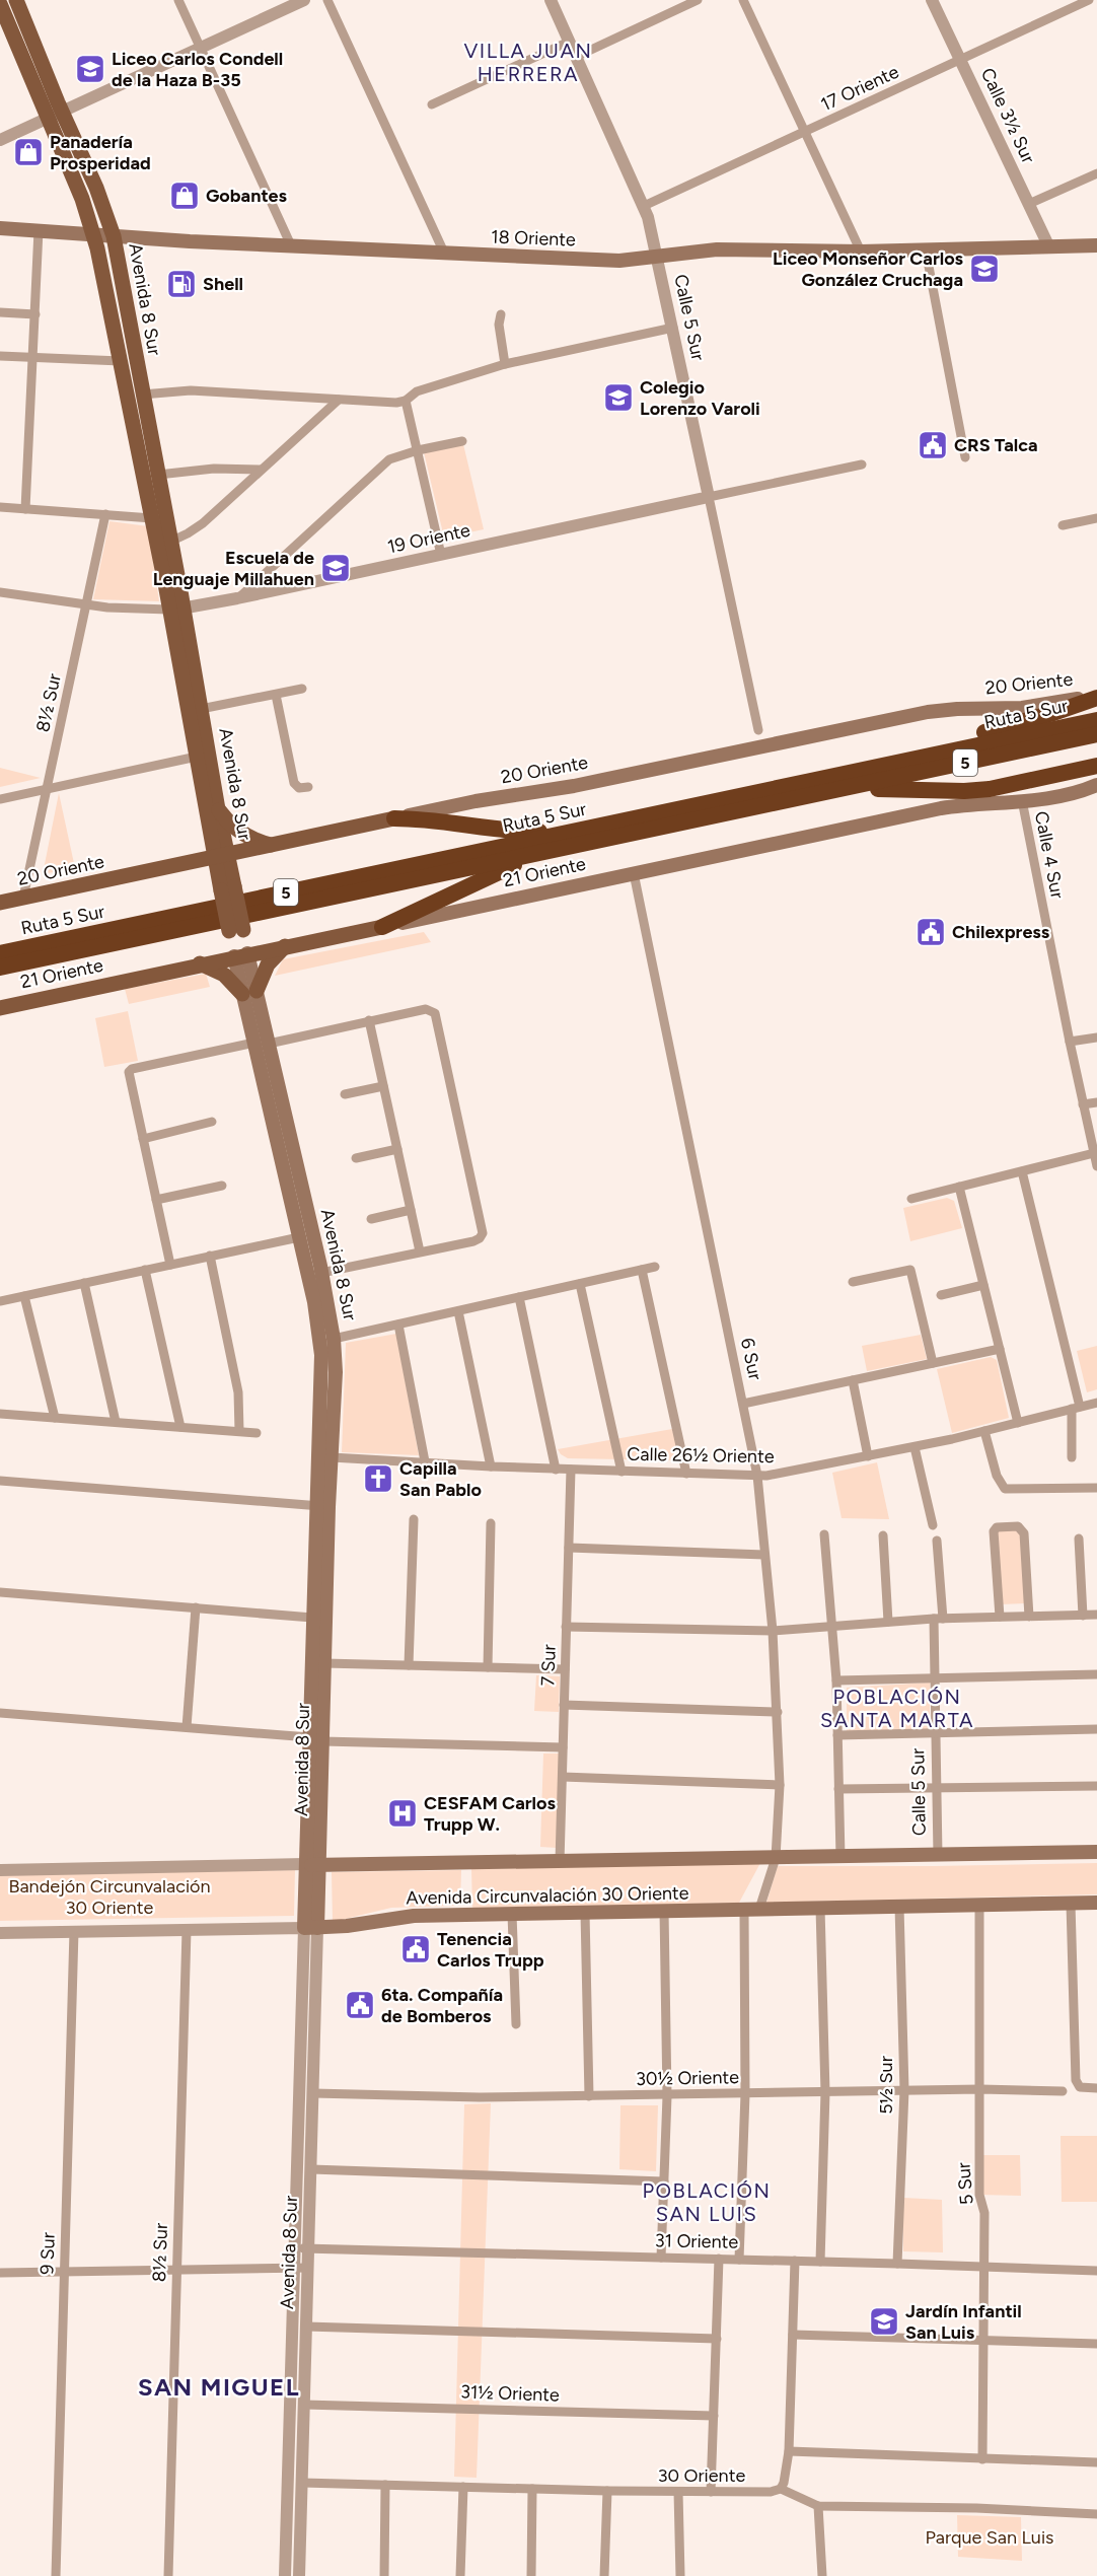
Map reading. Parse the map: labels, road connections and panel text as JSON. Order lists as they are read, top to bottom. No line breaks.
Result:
{"streets":{"highway":["Ruta 5 Sur","5"],"main road":["18 Oriente","Avenida 8 Sur","20 Oriente","21 Oriente","Avenida Circunvalación 30 Oriente"],"street":["17 Oriente","Calle 3½ Sur","Calle 5 Sur","19 Oriente","8½ Sur","Calle 4 Sur","6 Sur","Calle 26½ Oriente","7 Sur","30½ Oriente","5½ Sur","5 Sur","31 Oriente","9 Sur","31½ Oriente","30 Oriente"]},"crossings":[["17 Oriente","Calle 3½ Sur"],["17 Oriente","Calle 5 Sur"],["Calle 3½ Sur","18 Oriente"],["18 Oriente","Avenida 8 Sur"],["18 Oriente","Calle 5 Sur"],["Avenida 8 Sur","19 Oriente"],["Avenida 8 Sur","20 Oriente"],["Avenida 8 Sur","21 Oriente"],["Avenida 8 Sur","Calle 26½ Oriente"],["Avenida 8 Sur","Avenida Circunvalación 30 Oriente"],["Avenida 8 Sur","30½ Oriente"],["Avenida 8 Sur","31 Oriente"],["Avenida 8 Sur","31½ Oriente"],["Avenida 8 Sur","30 Oriente"],["Calle 5 Sur","19 Oriente"],["Calle 5 Sur","Avenida Circunvalación 30 Oriente"],["19 Oriente","8½ Sur"],["20 Oriente","8½ Sur"],["8½ Sur","Avenida Circunvalación 30 Oriente"],["Calle 4 Sur","21 Oriente"],["21 Oriente","6 Sur"],["6 Sur","Calle 26½ Oriente"],["6 Sur","Avenida Circunvalación 30 Oriente"],["Calle 26½ Oriente","7 Sur"],["7 Sur","Avenida Circunvalación 30 Oriente"],["Avenida Circunvalación 30 Oriente","5½ Sur"],["Avenida Circunvalación 30 Oriente","5 Sur"],["Avenida Circunvalación 30 Oriente","9 Sur"],["30½ Oriente","5½ Sur"],["30½ Oriente","5 Sur"],["5½ Sur","31 Oriente"],["5 Sur","31 Oriente"]],"districts":["VILLA JUAN HERRERA","POBLACIÓN SANTA MARTA","POBLACIÓN SAN LUIS","SAN MIGUEL"],"parks":["Bandejón Circunvalación 30 Oriente","Parque San Luis"],"places":{"school or university":["Liceo Carlos Condell de la Haza B-35","Liceo Monseñor Carlos González Cruchaga","Colegio Lorenzo Varoli","Escuela de Lenguaje Millahuen","Jardín Infantil San Luis"],"shop":["Panadería Prosperidad","Gobantes"],"fuel station":["Shell"],"public building":["CRS Talca","Chilexpress","Tenencia Carlos Trupp","6ta. Compañía de Bomberos"],"church":["Capilla San Pablo"],"hospital":["CESFAM Carlos Trupp W."]}}
